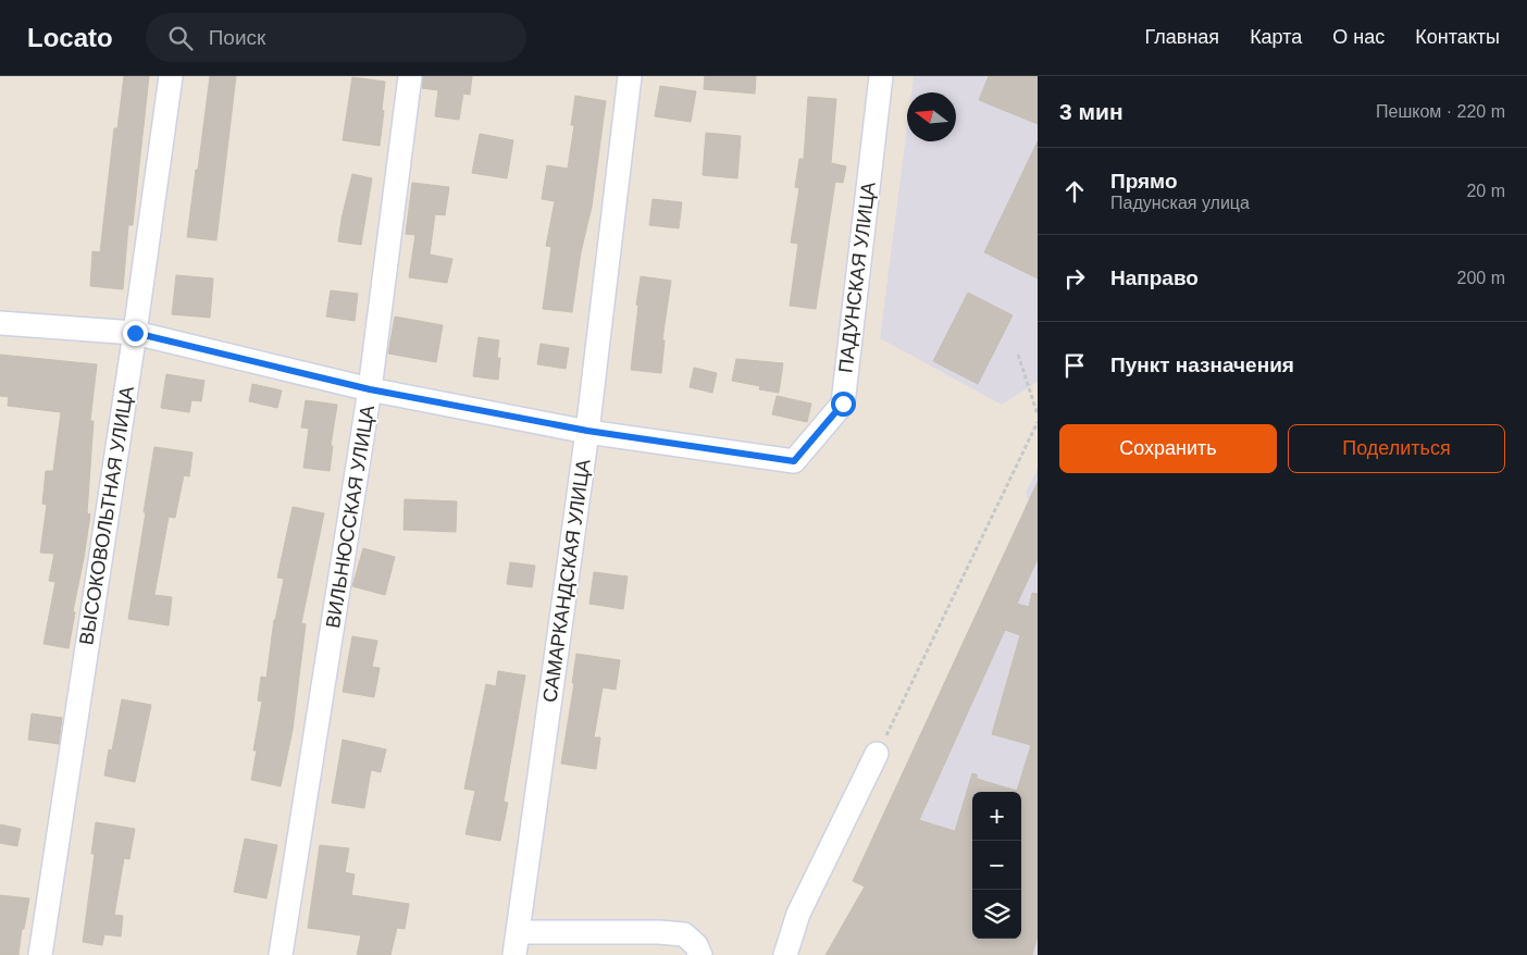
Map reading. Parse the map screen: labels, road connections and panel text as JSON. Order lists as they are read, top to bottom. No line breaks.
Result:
{"streets":{"street":["ПАДУНСКАЯ УЛИЦА","ВЫСОКОВОЛЬТНАЯ УЛИЦА","ВИЛЬНЮССКАЯ УЛИЦА","САМАРКАНДСКАЯ УЛИЦА"]},"crossings":[["ПАДУНСКАЯ УЛИЦА","САМАРКАНДСКАЯ УЛИЦА"]],"north":"left","page":{"header":"Locato","search":"Поиск","nav":["Главная","Карта","О нас","Контакты"],"heading":["3 мин","Пешком · 220 m"],"list":[["Прямо","Падунская улица","20 m"],["Направо","200 m"],"Пункт назначения"],"buttons":["Сохранить","Поделиться"],"map_buttons":["+","−"]}}
